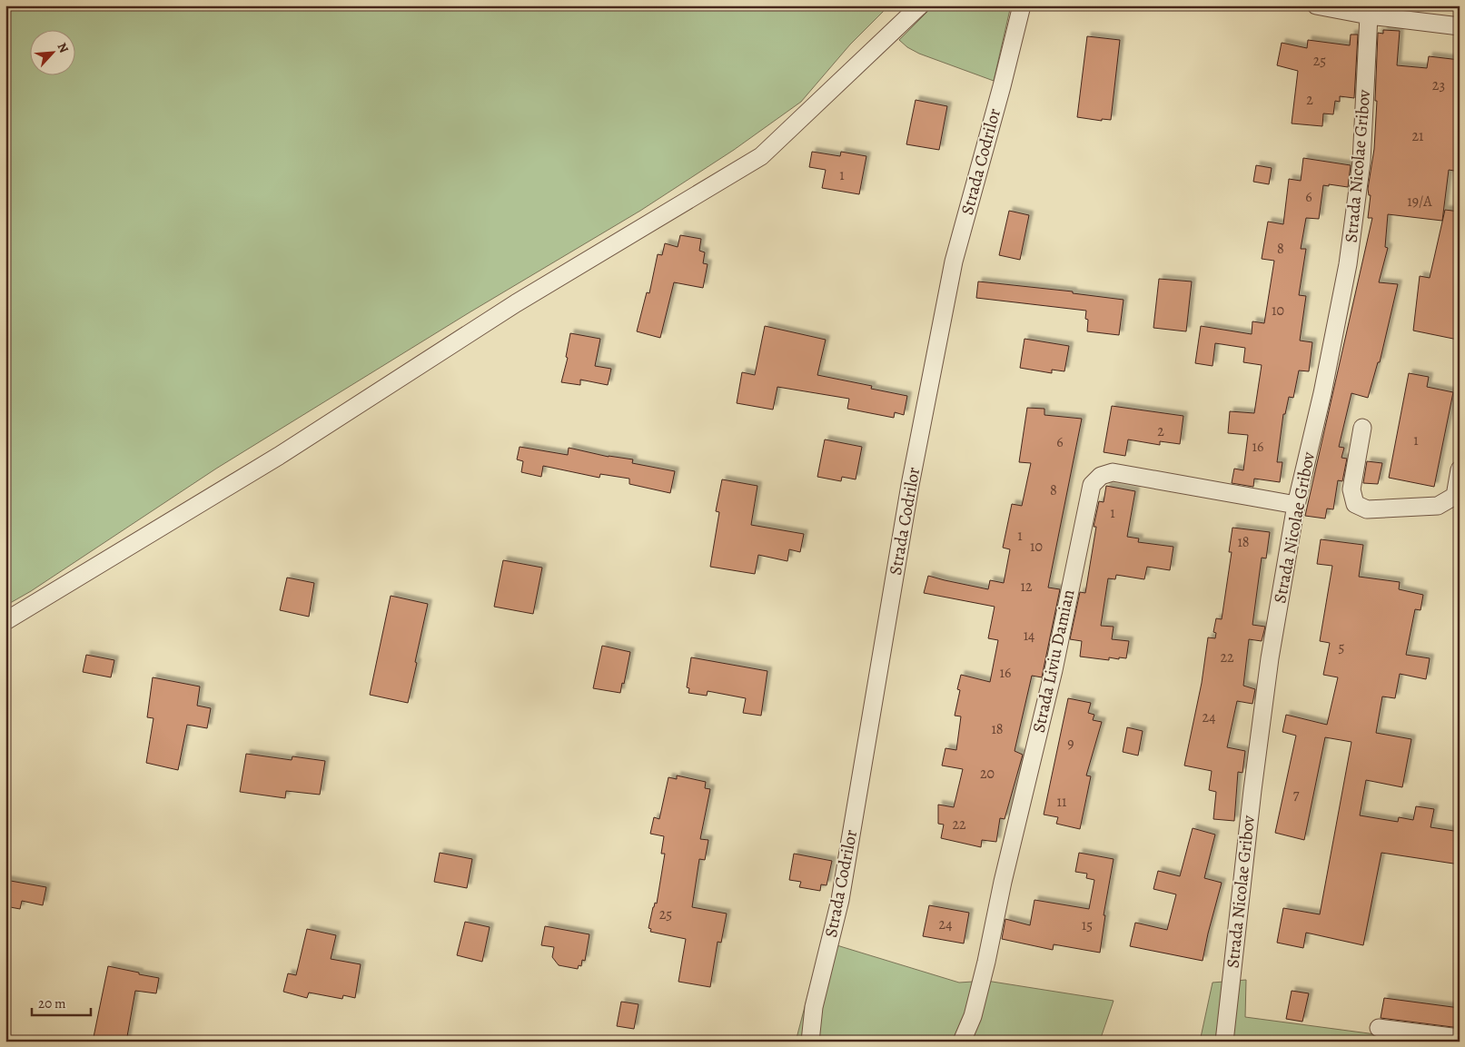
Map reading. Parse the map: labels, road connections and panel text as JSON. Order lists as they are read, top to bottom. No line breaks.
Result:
{"streets":{"street":["Strada Codrilor","Strada Nicolae Gribov","Strada Liviu Damian"]},"crossings":[["Strada Nicolae Gribov","Strada Liviu Damian"]],"house_numbers":["25","23","2","21","1","6","19/A","8","10","2","1","6","16","8","1","1","18","10","12","14","5","22","16","24","18","9","20","7","11","22","25","24","15"],"scale_bar":"20 m","north":"top right"}
